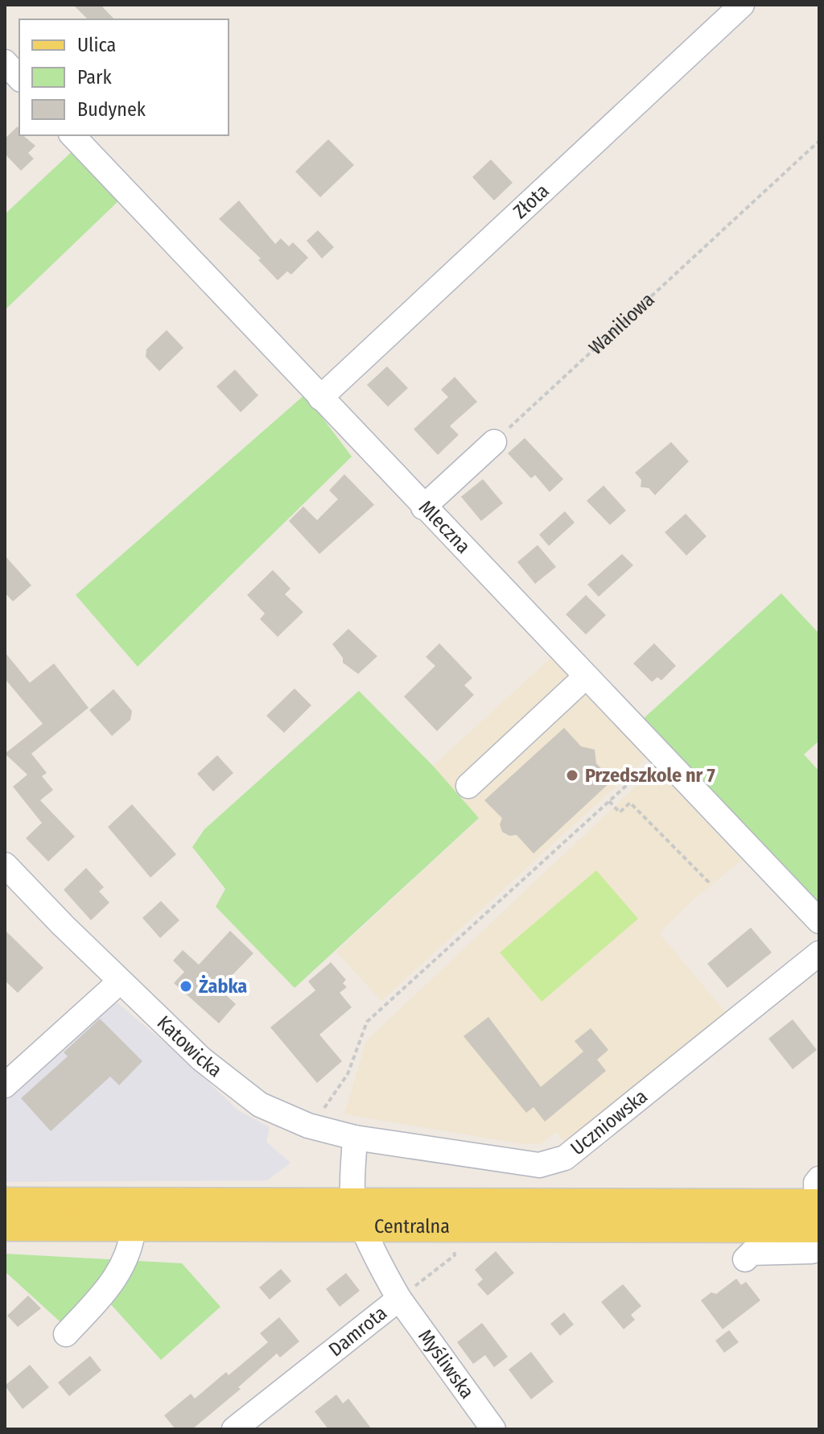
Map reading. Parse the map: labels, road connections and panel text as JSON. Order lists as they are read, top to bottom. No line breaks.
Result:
{"streets":{"main road":["Centralna"],"street":["Złota","Mleczna","Katowicka","Uczniowska","Damrota","Myśliwska"],"path":["Waniliowa"]},"crossings":[["Złota","Mleczna"],["Katowicka","Uczniowska"],["Centralna","Damrota"],["Damrota","Myśliwska"]],"places":["Przedszkole nr 7","Żabka"],"legend":["Ulica","Park","Budynek"]}
